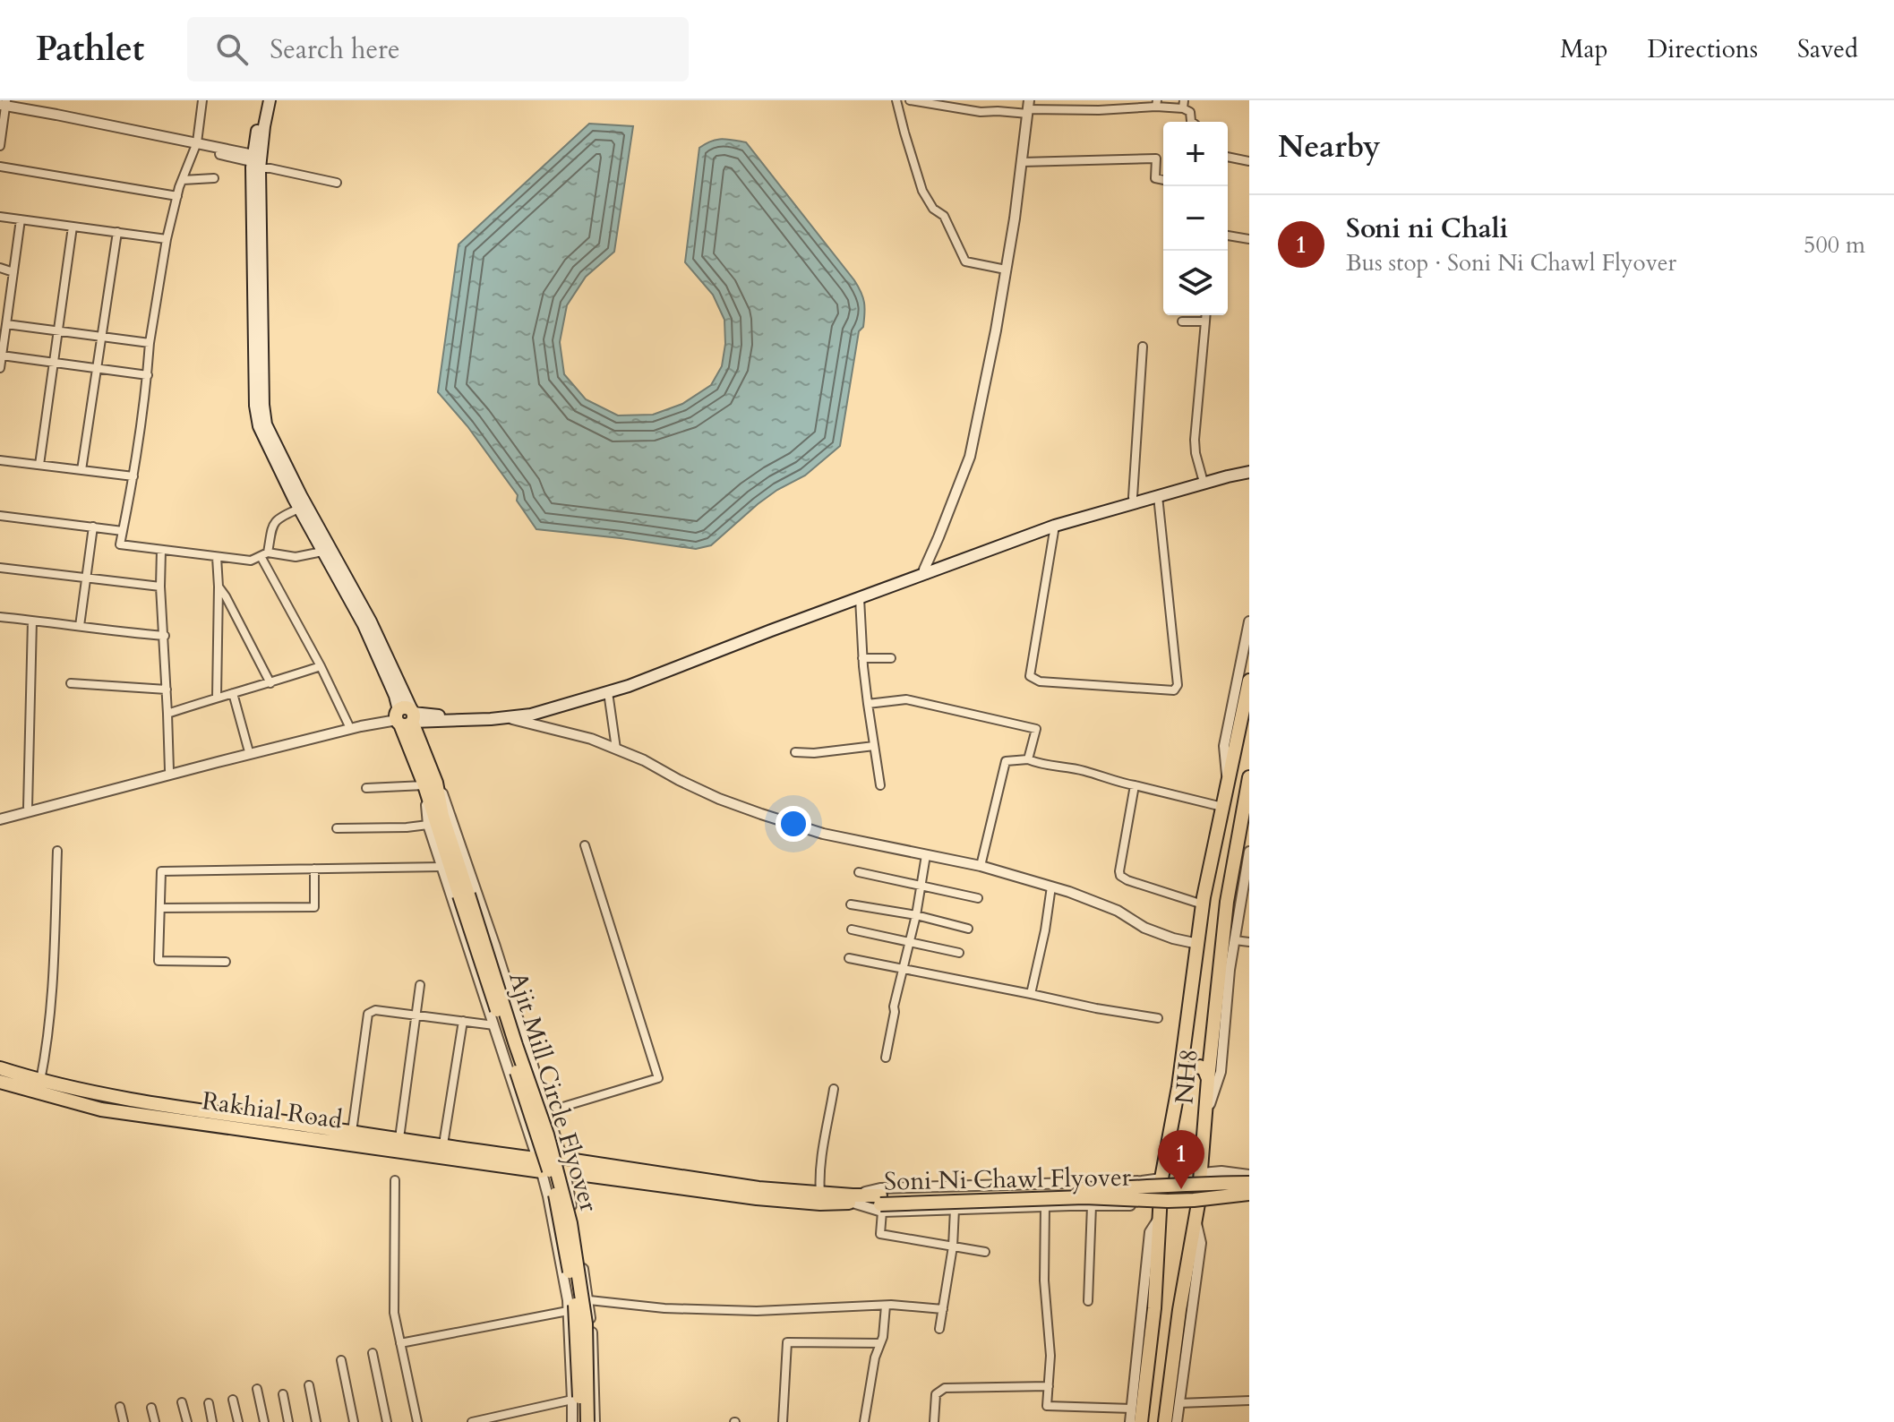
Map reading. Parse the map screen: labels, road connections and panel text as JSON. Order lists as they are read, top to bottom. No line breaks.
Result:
{"streets":{"main road":["NH8","Ajit Mill Circle Flyover","Rakhial Road","Soni Ni Chawl Flyover"]},"page":{"header":"Pathlet","search":"Search here","nav":["Map","Directions","Saved"],"heading":"Nearby","map_buttons":["+","−"],"list":[{"mark":"1","name":"Soni ni Chali","note":"Bus stop · Soni Ni Chawl Flyover","value":"500 m"}],"pins":"1"}}
